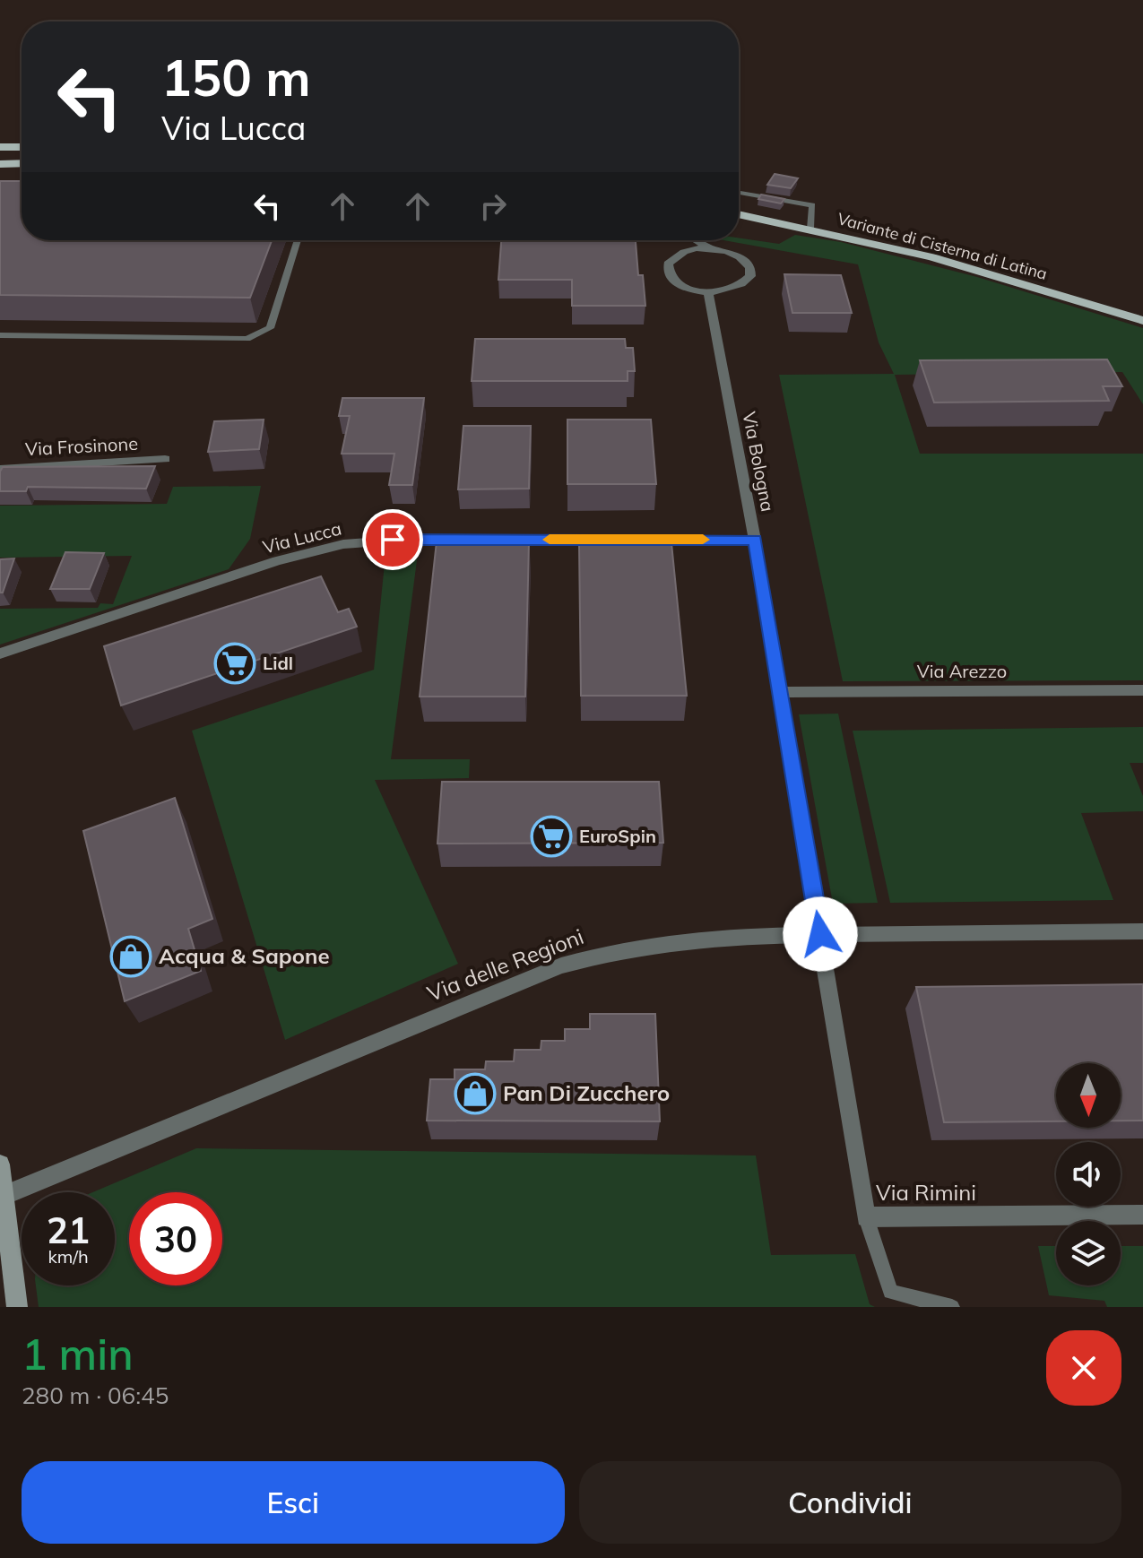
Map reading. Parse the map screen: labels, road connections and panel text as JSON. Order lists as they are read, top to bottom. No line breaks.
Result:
{"streets":{"main road":["Variante di Cisterna di Latina"],"street":["Via Frosinone","Via Bologna","Via Lucca","Via Arezzo","Via delle Regioni","Via Rimini"]},"crossings":[["Via Bologna","Via Lucca"],["Via Bologna","Via Arezzo"],["Via Bologna","Via delle Regioni"],["Via Bologna","Via Rimini"],["Via delle Regioni","Via Rimini"]],"places":{"supermarket":["Lidl","EuroSpin"],"shop":["Acqua & Sapone","Pan Di Zucchero"]},"north":"bottom","page":{"turn":["150 m","Via Lucca"],"speed":"21 km/h","limit":"30","heading":["1 min","280 m · 06:45"],"buttons":["Esci","Condividi"]}}
